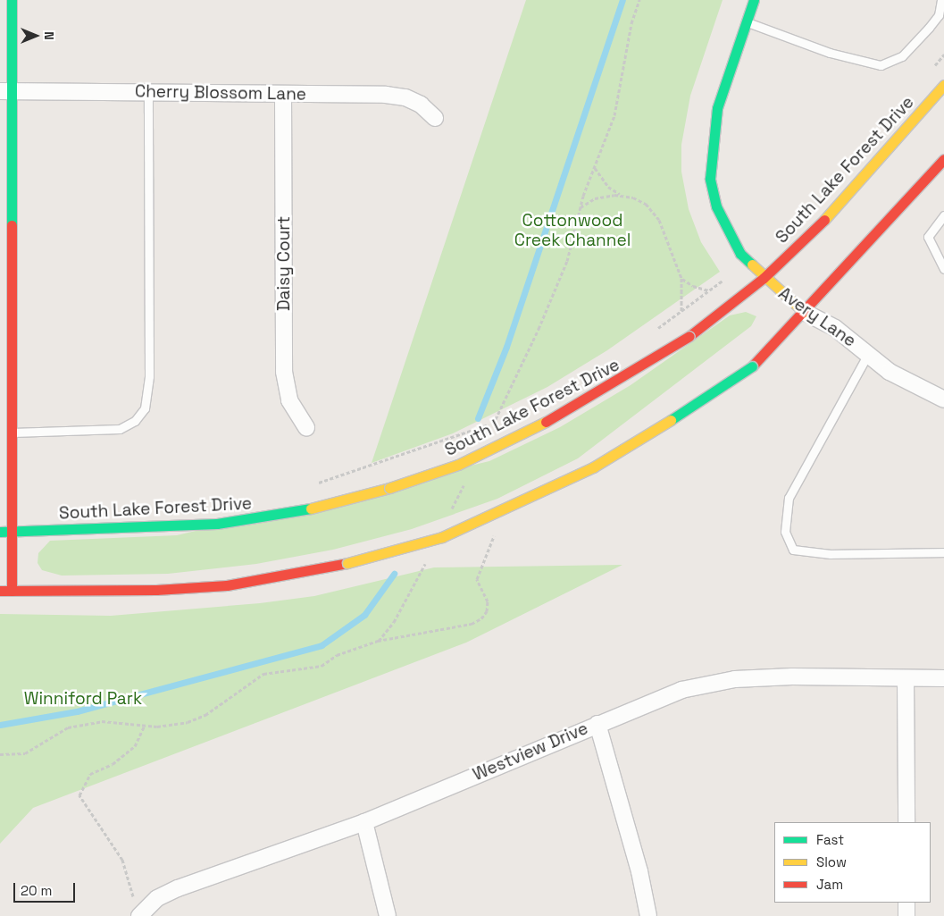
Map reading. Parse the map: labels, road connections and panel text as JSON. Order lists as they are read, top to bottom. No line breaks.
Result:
{"streets":{"main road":["South Lake Forest Drive","Avery Lane"],"street":["Cherry Blossom Lane","Daisy Court","Westview Drive"]},"crossings":[["Cherry Blossom Lane","Daisy Court"],["South Lake Forest Drive","Avery Lane"]],"parks":["Cottonwood Creek Channel","Winniford Park"],"legend":["Fast","Slow","Jam"],"scale_bar":"20 m","north":"right"}
